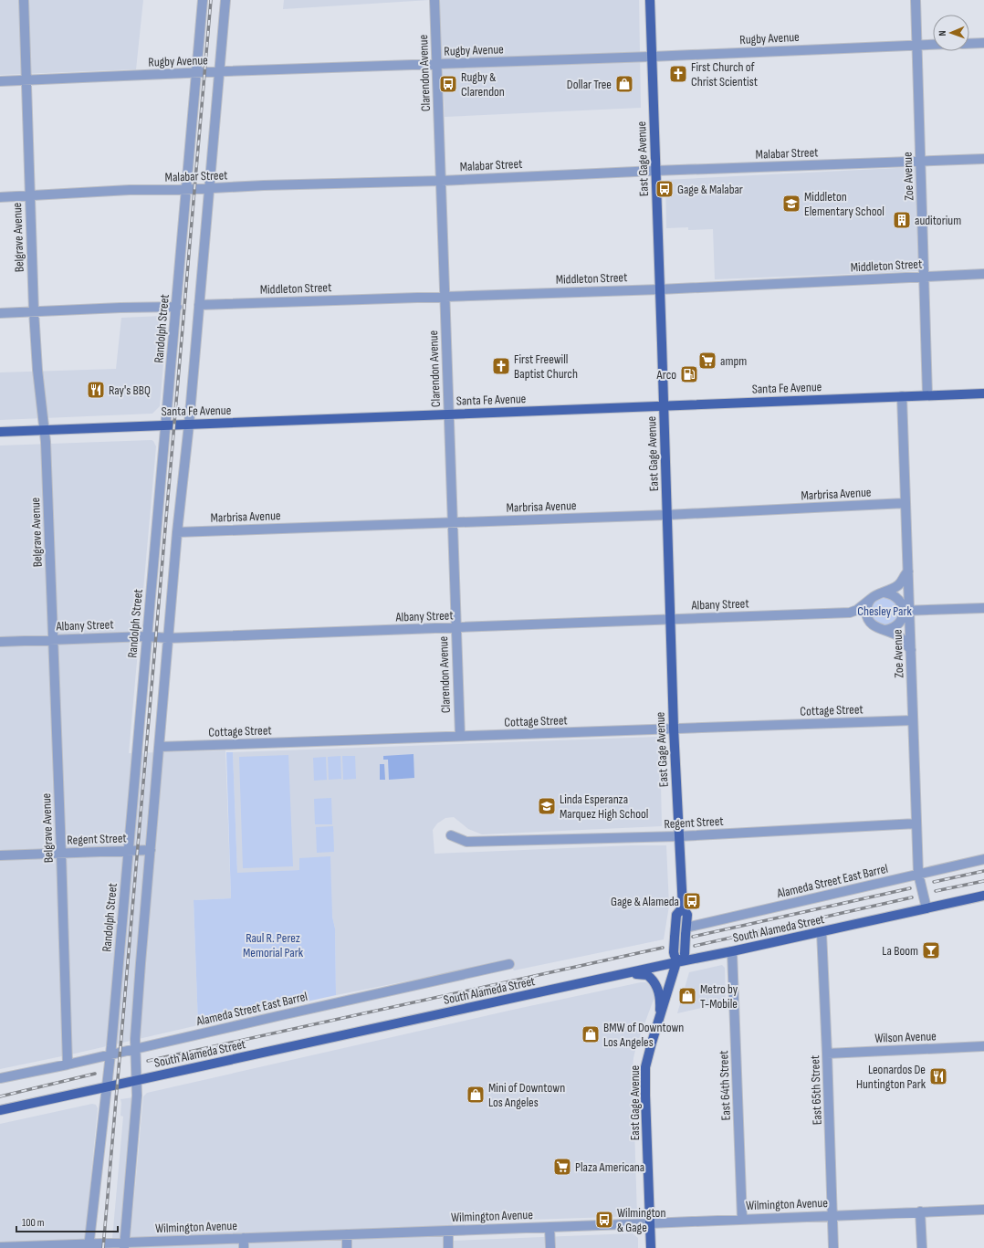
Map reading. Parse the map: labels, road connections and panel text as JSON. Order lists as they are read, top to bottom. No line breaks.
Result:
{"streets":{"main road":["East Gage Avenue","Santa Fe Avenue","South Alameda Street"],"street":["Rugby Avenue","Clarendon Avenue","Malabar Street","Zoe Avenue","Belgrave Avenue","Middleton Street","Randolph Street","Marbrisa Avenue","Albany Street","Cottage Street","Regent Street","Alameda Street East Barrel","Wilson Avenue","East 64th Street","East 65th Street","Wilmington Avenue"]},"crossings":[["Rugby Avenue","Clarendon Avenue"],["Rugby Avenue","East Gage Avenue"],["Rugby Avenue","Zoe Avenue"],["Rugby Avenue","Belgrave Avenue"],["Rugby Avenue","Randolph Street"],["Clarendon Avenue","Malabar Street"],["Clarendon Avenue","Middleton Street"],["Clarendon Avenue","Santa Fe Avenue"],["Clarendon Avenue","Marbrisa Avenue"],["Clarendon Avenue","Albany Street"],["Clarendon Avenue","Cottage Street"],["Malabar Street","East Gage Avenue"],["Malabar Street","Zoe Avenue"],["Malabar Street","Belgrave Avenue"],["Malabar Street","Randolph Street"],["East Gage Avenue","Middleton Street"],["East Gage Avenue","Santa Fe Avenue"],["East Gage Avenue","Marbrisa Avenue"],["East Gage Avenue","Albany Street"],["East Gage Avenue","Cottage Street"],["East Gage Avenue","Regent Street"],["East Gage Avenue","Alameda Street East Barrel"],["East Gage Avenue","South Alameda Street"],["East Gage Avenue","Wilmington Avenue"],["Zoe Avenue","Middleton Street"],["Zoe Avenue","Santa Fe Avenue"],["Zoe Avenue","Marbrisa Avenue"],["Zoe Avenue","Albany Street"],["Zoe Avenue","Cottage Street"],["Zoe Avenue","Regent Street"],["Zoe Avenue","Alameda Street East Barrel"],["Zoe Avenue","South Alameda Street"],["Belgrave Avenue","Santa Fe Avenue"],["Belgrave Avenue","Albany Street"],["Belgrave Avenue","Regent Street"],["Belgrave Avenue","Alameda Street East Barrel"],["Randolph Street","Santa Fe Avenue"],["Randolph Street","Albany Street"],["Randolph Street","Regent Street"],["Randolph Street","Alameda Street East Barrel"],["Randolph Street","South Alameda Street"],["Randolph Street","Wilmington Avenue"],["South Alameda Street","East 64th Street"],["South Alameda Street","East 65th Street"],["Wilson Avenue","East 65th Street"],["East 64th Street","Wilmington Avenue"],["East 65th Street","Wilmington Avenue"]],"parks":["Chesley Park","Raul R. Perez Memorial Park"],"places":{"church":["First Church of Christ Scientist","First Freewill Baptist Church"],"bus stop":["Rugby & Clarendon","Gage & Malabar","Gage & Alameda","Wilmington & Gage"],"shop":["Dollar Tree","Metro by T-Mobile","BMW of Downtown Los Angeles","Mini of Downtown Los Angeles"],"school or university":["Middleton Elementary School","Linda Esperanza Marquez High School"],"building":["auditorium"],"supermarket":["ampm","Plaza Americana"],"fuel station":["Arco"],"restaurant":["Ray's BBQ","Leonardos De Huntington Park"],"bar":["La Boom"]},"scale_bar":"100 m","north":"left"}
